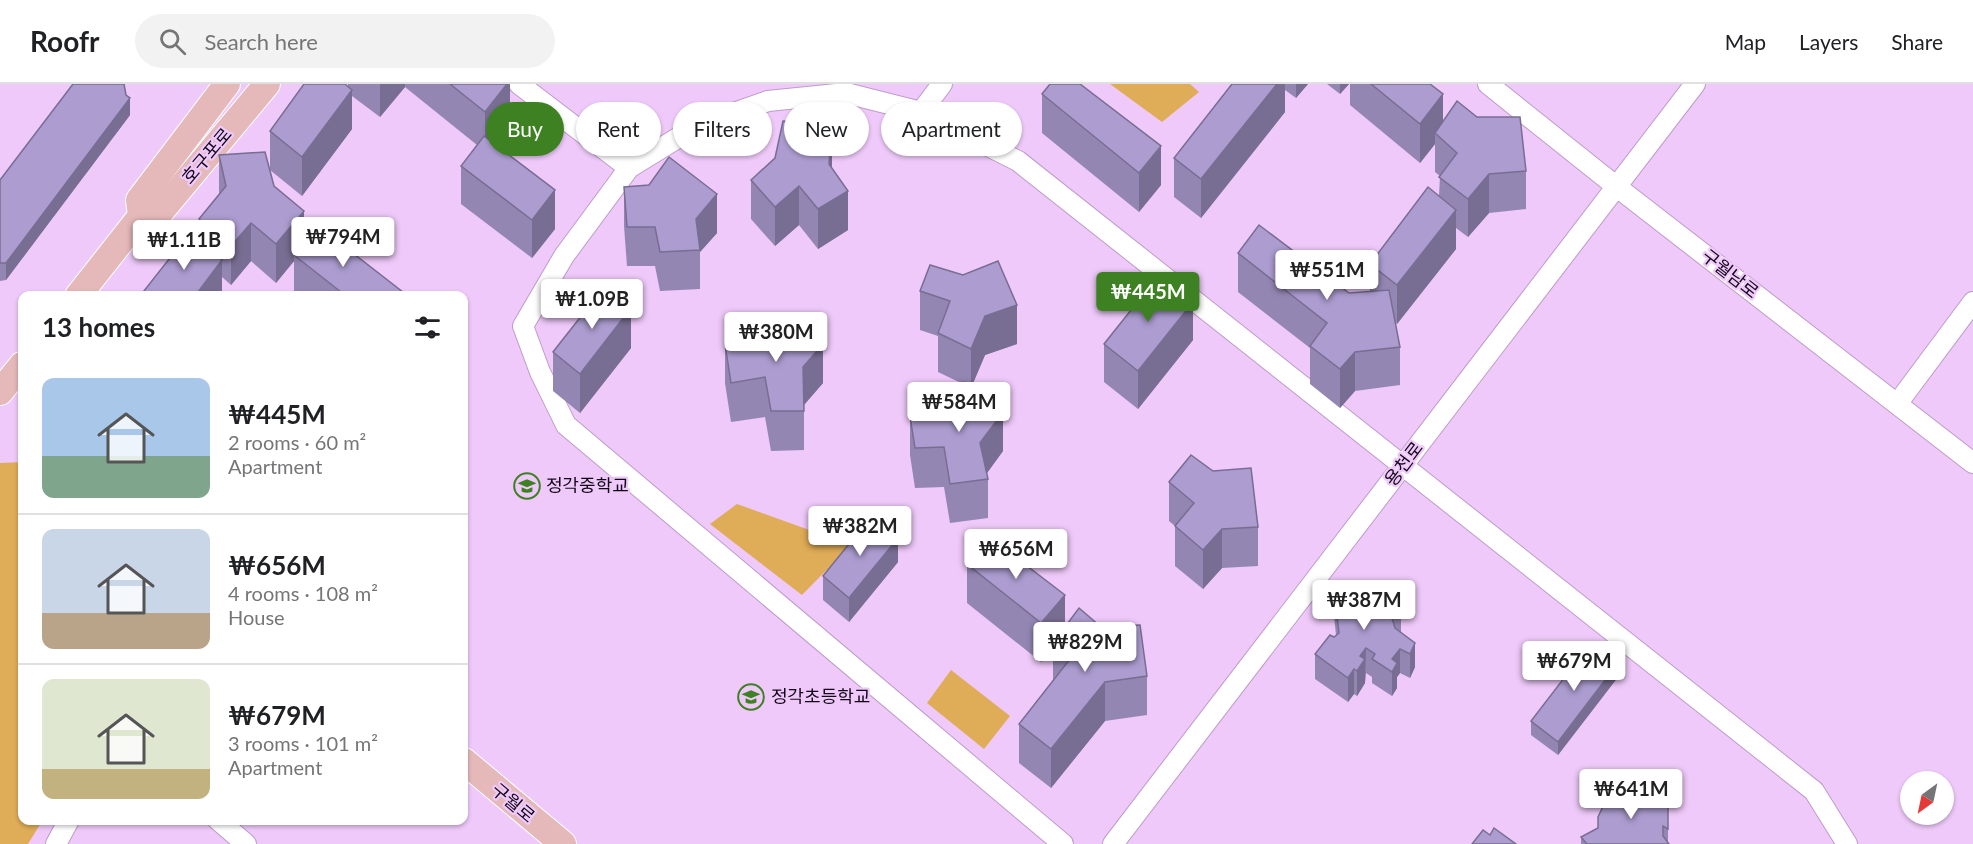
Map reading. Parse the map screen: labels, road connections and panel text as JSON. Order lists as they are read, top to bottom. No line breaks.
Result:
{"streets":{"main road":["호구포로","구월로"],"street":["구월남로","용천로"]},"crossings":[["구월남로","용천로"]],"places":{"school or university":["정각중학교","정각초등학교"]},"north":"bottom left","page":{"header":"Roofr","search":"Search here","nav":["Map","Layers","Share"],"chip":["Buy","Rent","Filters","New","Apartment"],"price":["₩794M","₩1.11B","₩551M","₩445M","₩1.09B","₩380M","₩584M","₩382M","₩656M","₩387M","₩829M","₩679M","₩641M"],"heading":"13 homes","list":[{"name":"₩445M","note":"2 rooms · 60 m² · Apartment"},{"name":"₩656M","note":"4 rooms · 108 m² · House"},{"name":"₩679M","note":"3 rooms · 101 m² · Apartment"}]}}
